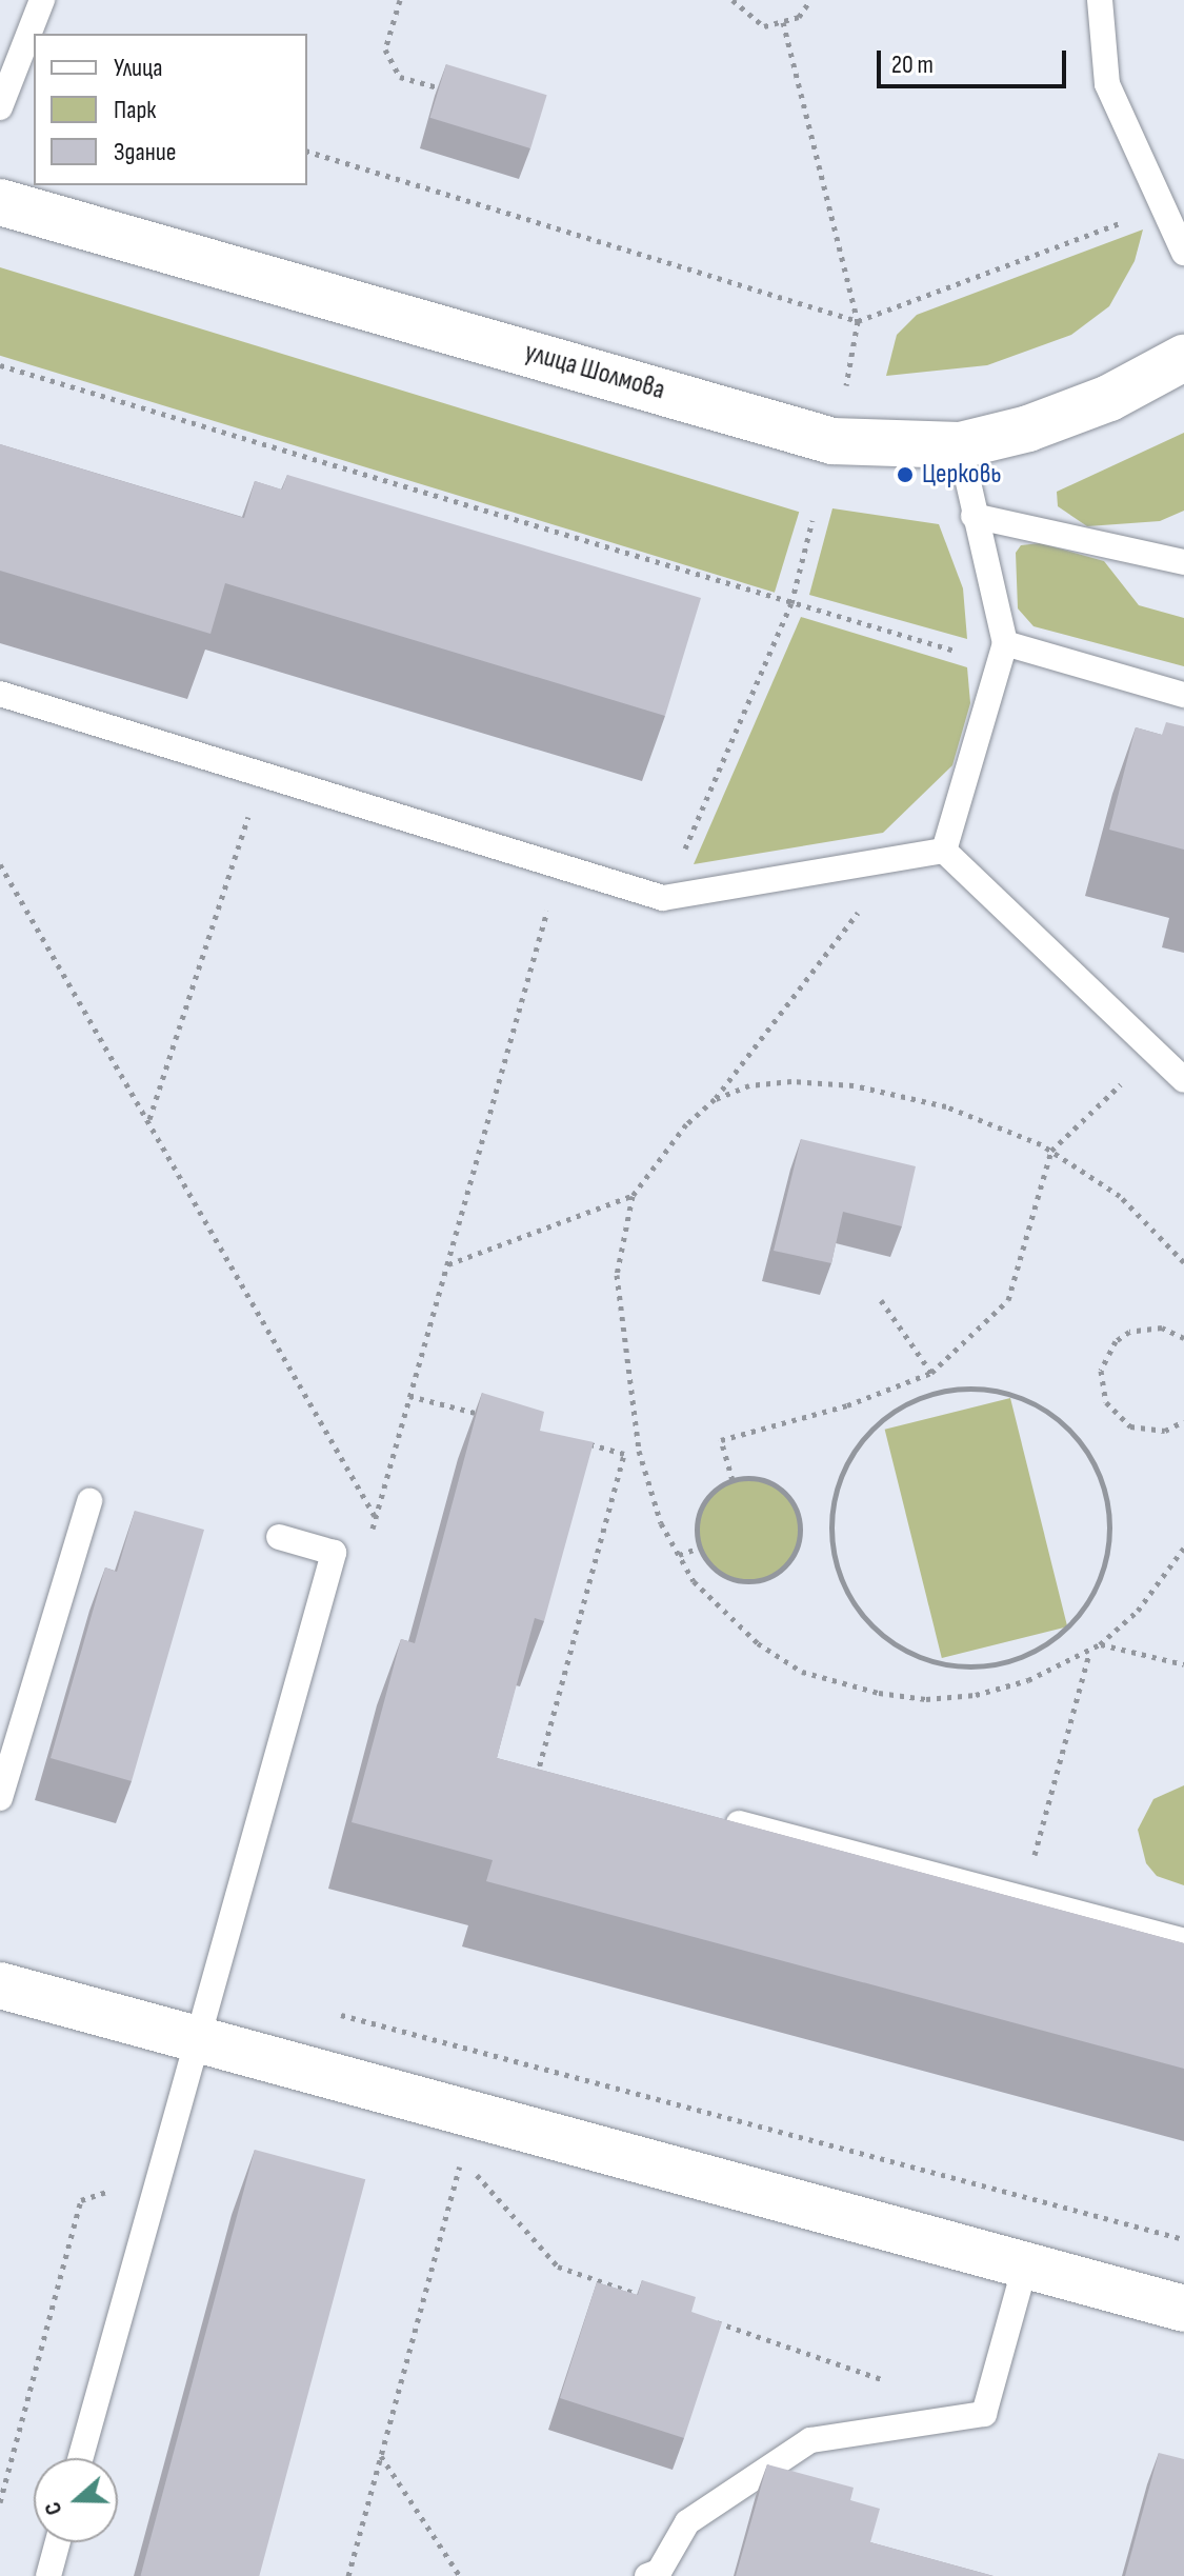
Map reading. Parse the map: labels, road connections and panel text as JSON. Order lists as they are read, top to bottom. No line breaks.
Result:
{"streets":{"street":["улица Шолмова"]},"places":["Церковь"],"legend":["Улица","Парк","Здание"],"scale_bar":"20 m","north":"left"}
